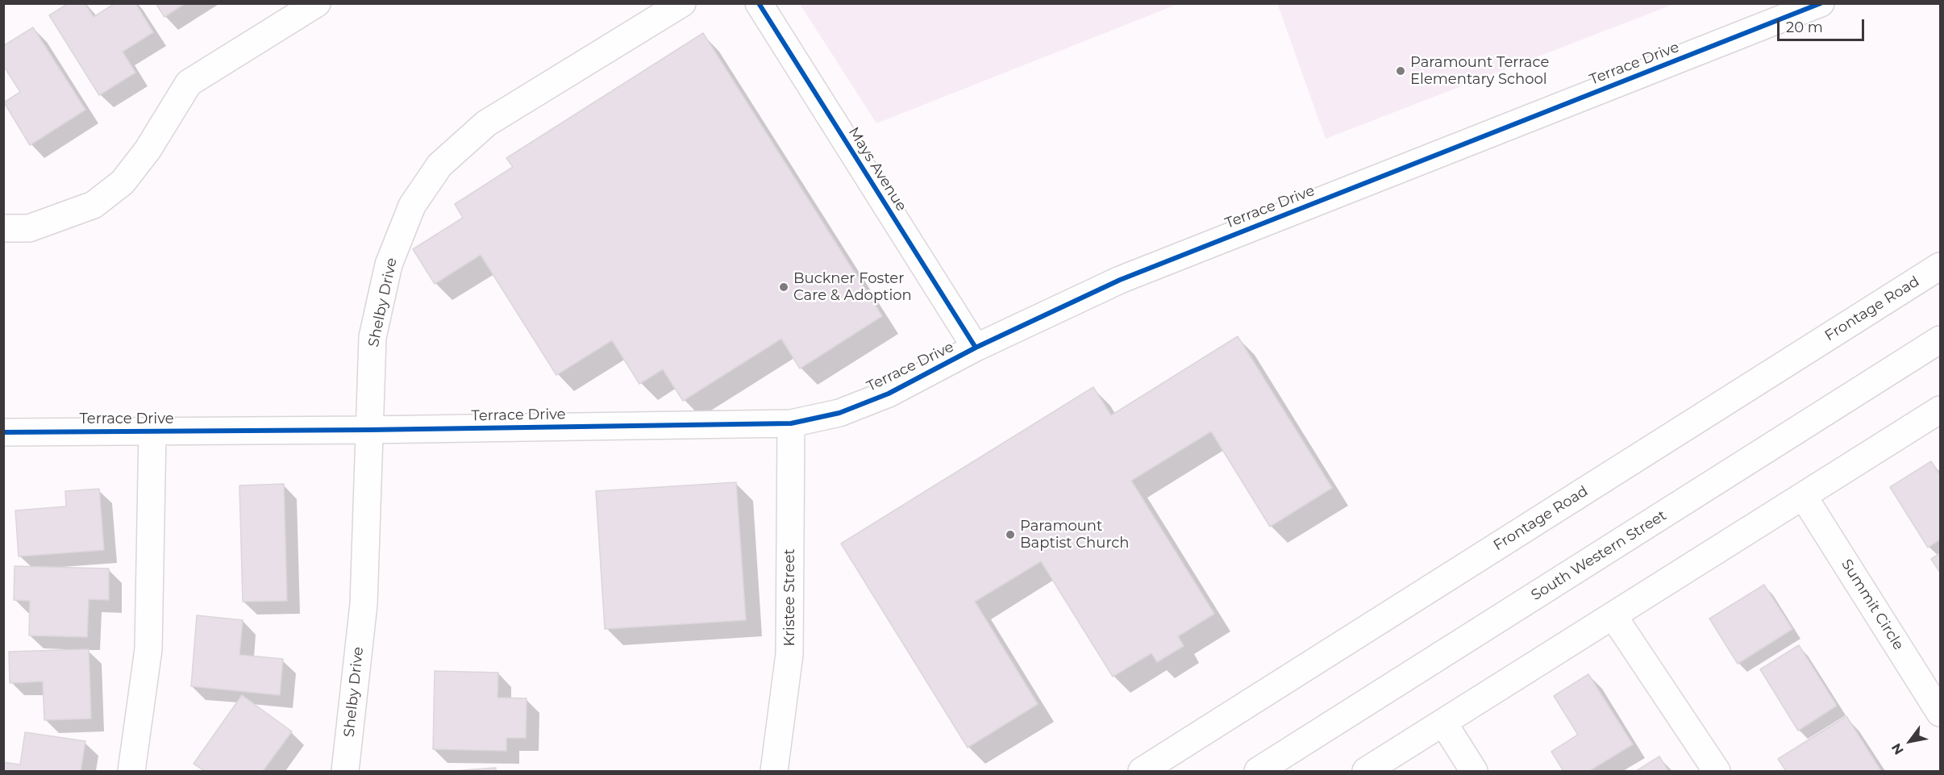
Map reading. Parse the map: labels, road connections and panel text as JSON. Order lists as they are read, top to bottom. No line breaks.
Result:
{"streets":{"street":["Terrace Drive","Mays Avenue","Shelby Drive","Frontage Road","South Western Street","Kristee Street","Summit Circle"]},"crossings":[["Terrace Drive","Mays Avenue"],["Terrace Drive","Shelby Drive"],["Terrace Drive","Kristee Street"]],"places":["Paramount Terrace Elementary School","Buckner Foster Care & Adoption","Paramount Baptist Church"],"scale_bar":"20 m","north":"bottom left"}
